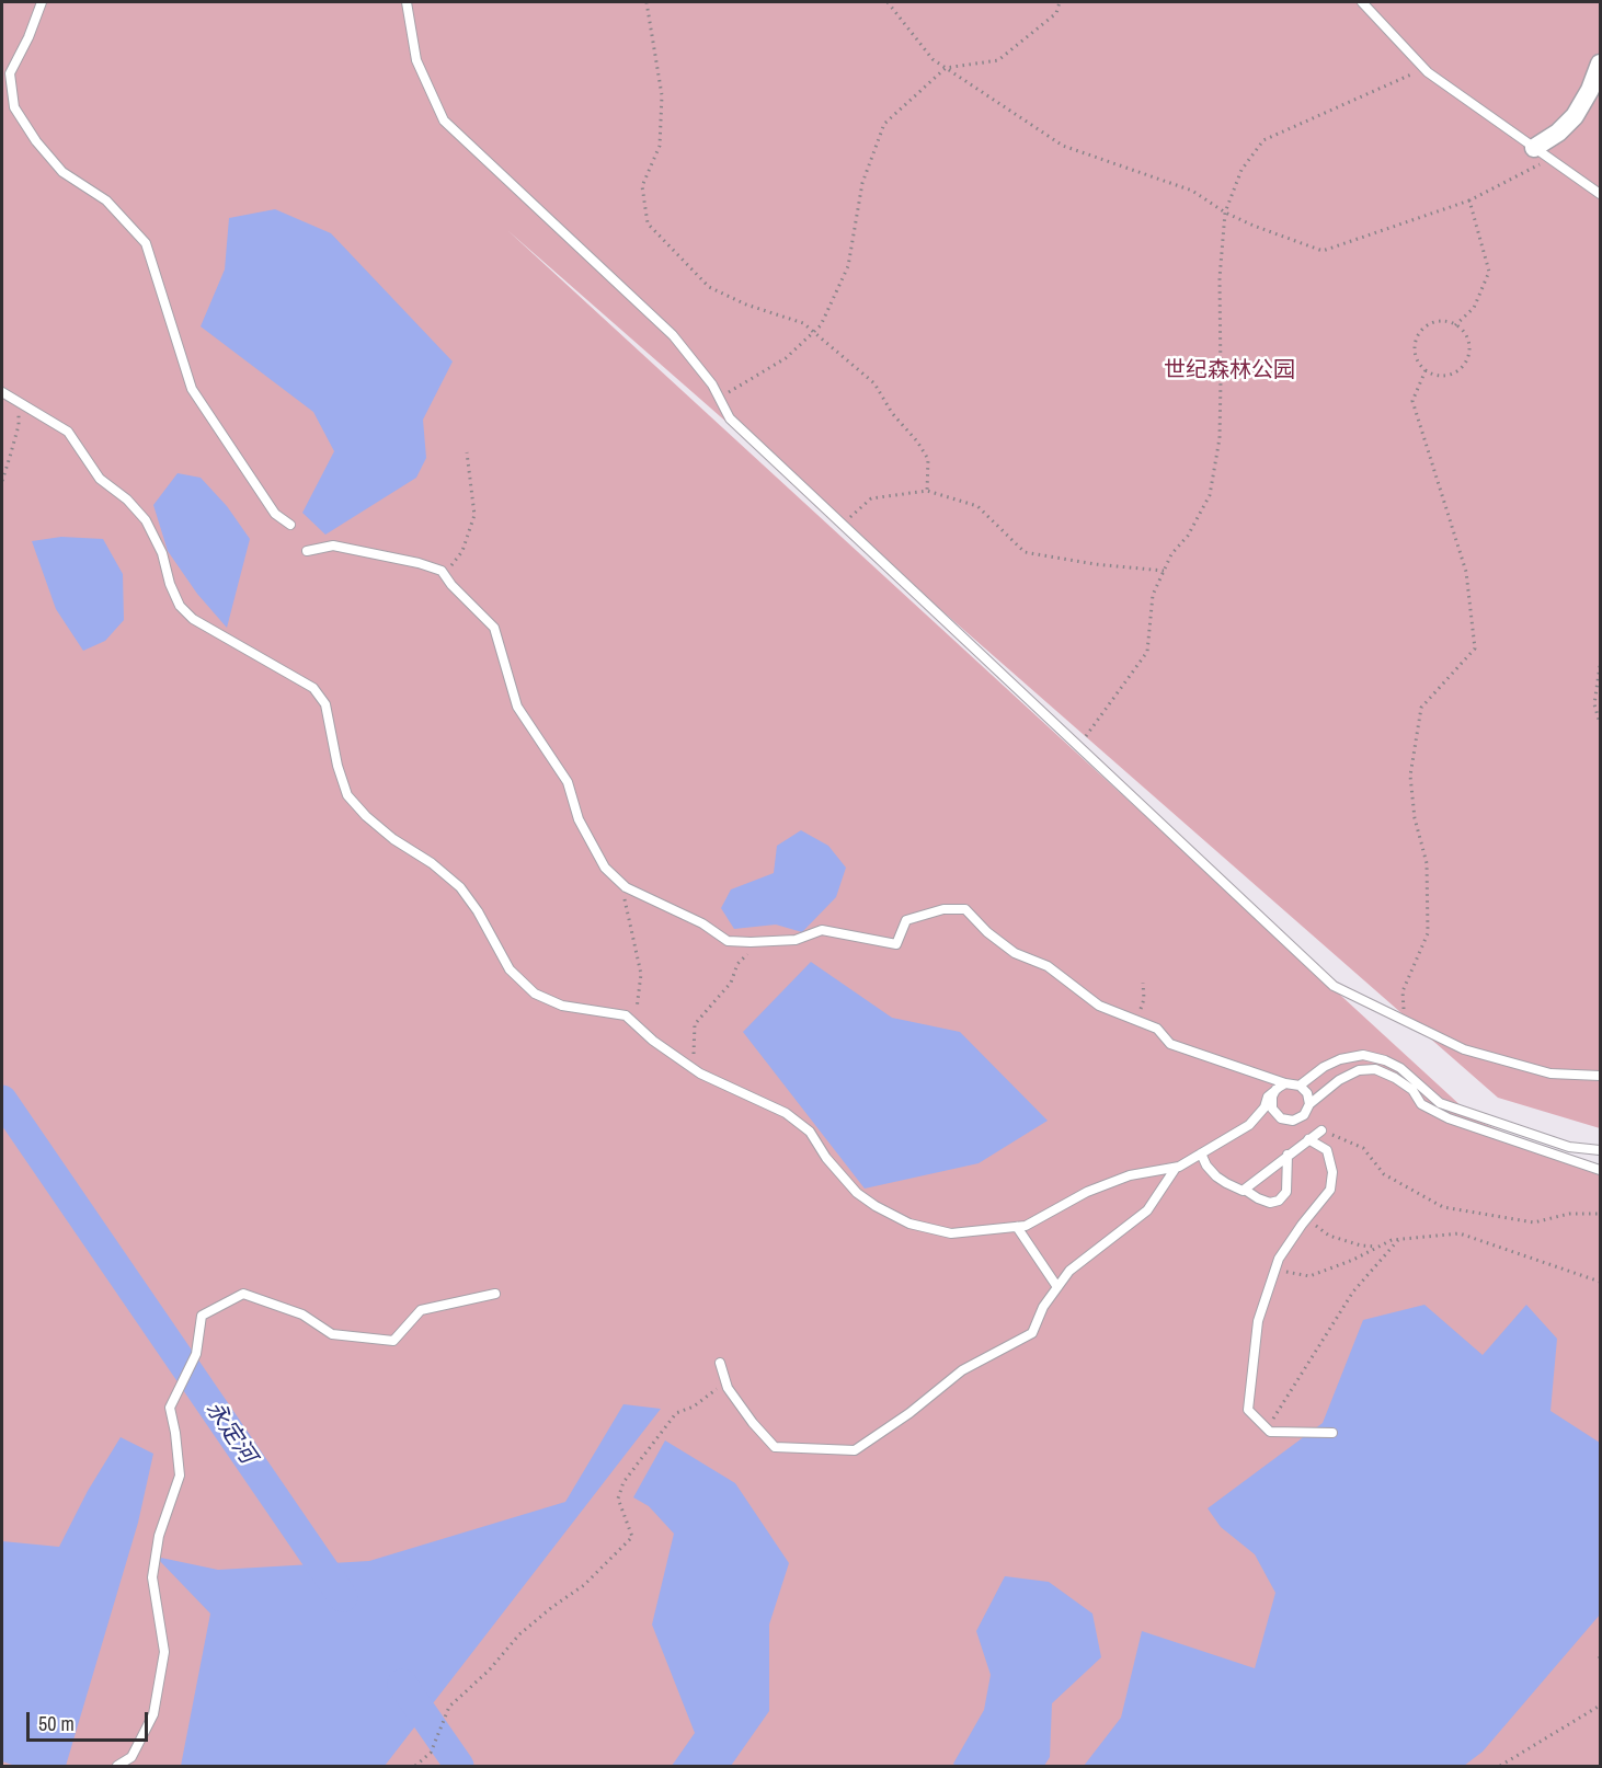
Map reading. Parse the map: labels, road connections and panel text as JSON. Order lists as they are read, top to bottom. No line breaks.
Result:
{"water":["永定河"],"parks":["世纪森林公园"],"scale_bar":"50 m"}
